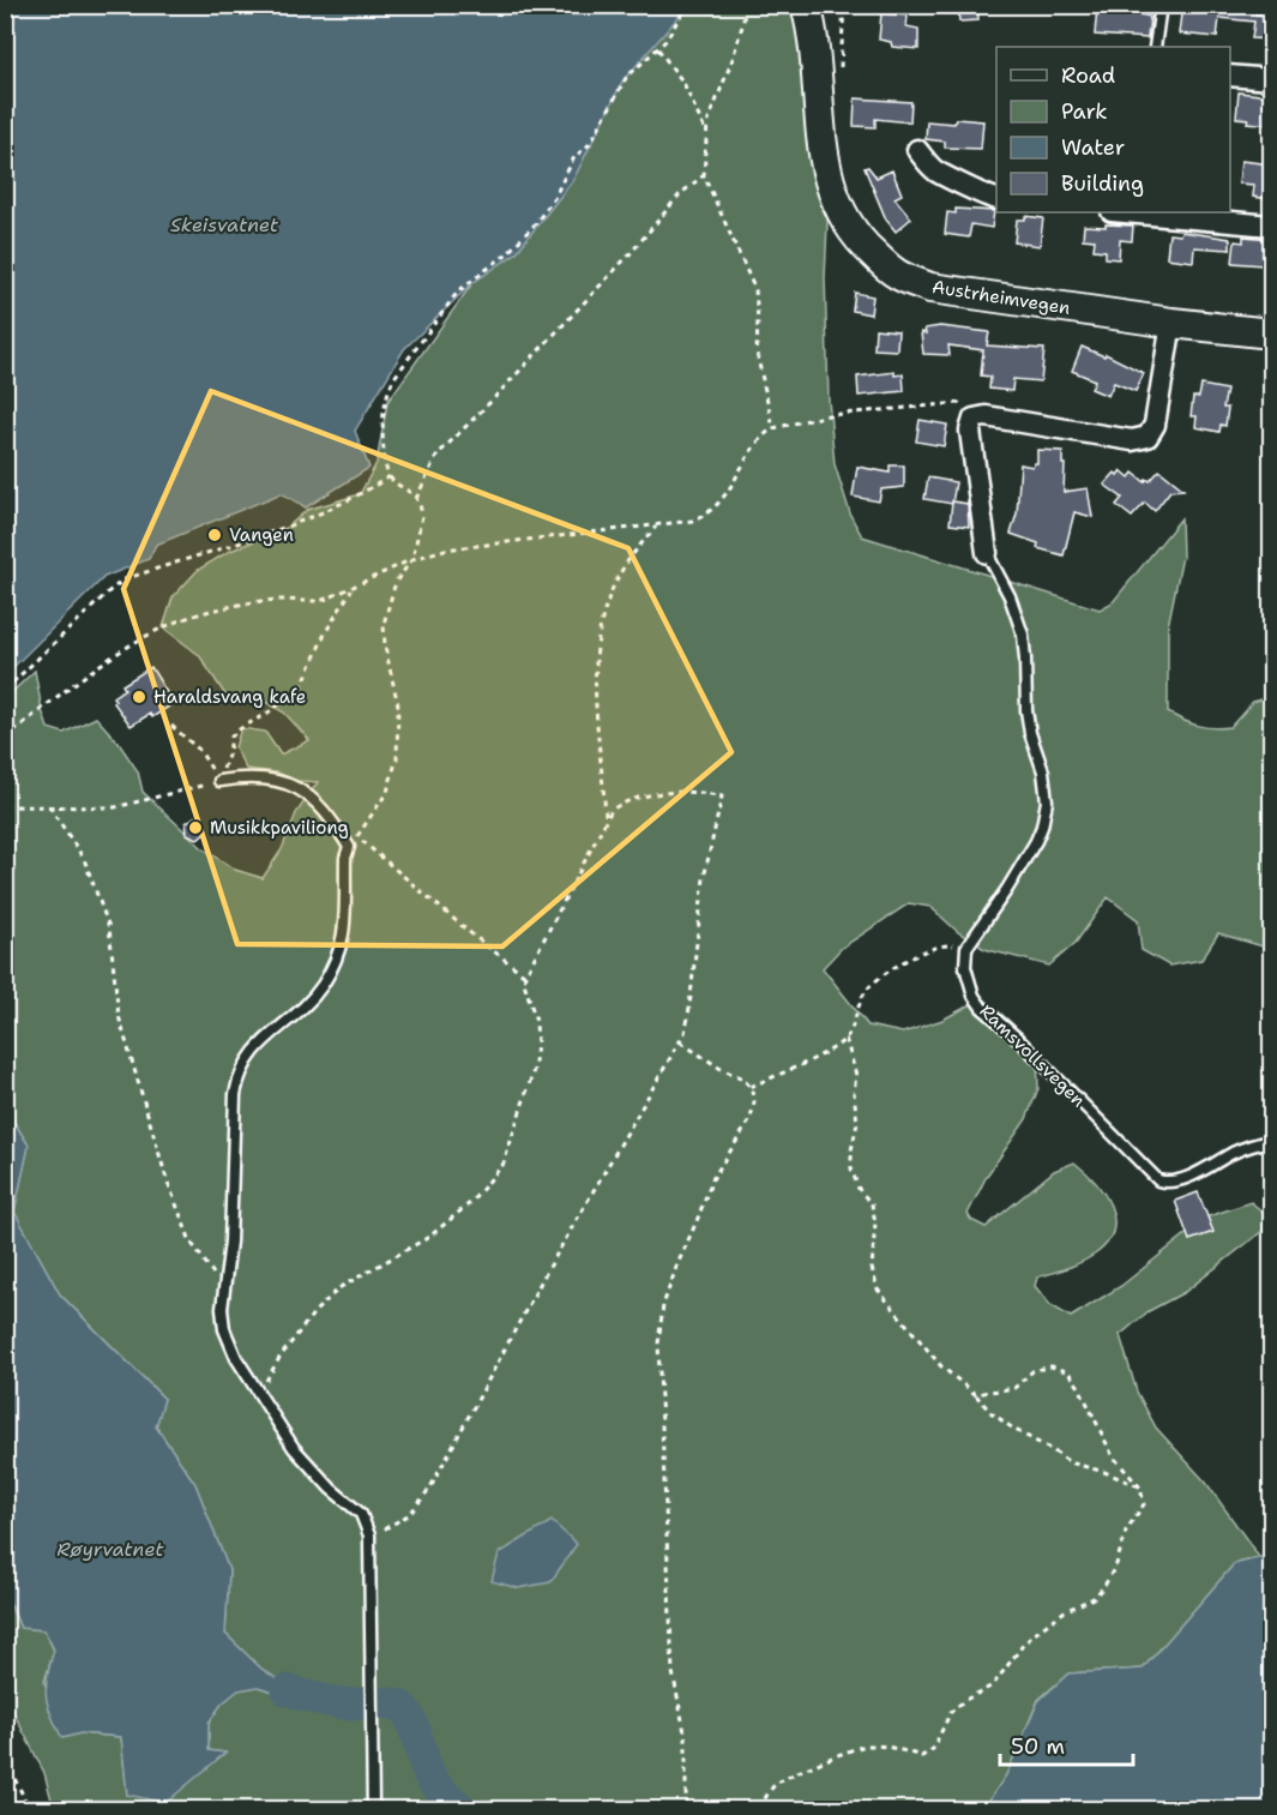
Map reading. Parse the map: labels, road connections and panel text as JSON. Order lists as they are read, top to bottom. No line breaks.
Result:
{"streets":{"main road":["Austrheimvegen"],"lane":["Ramsvollsvegen"]},"water":["Skeisvatnet","Røyrvatnet"],"places":["Vangen","Haraldsvang kafe","Musikkpaviliong"],"legend":["Road","Park","Water","Building"],"scale_bar":"50 m"}
